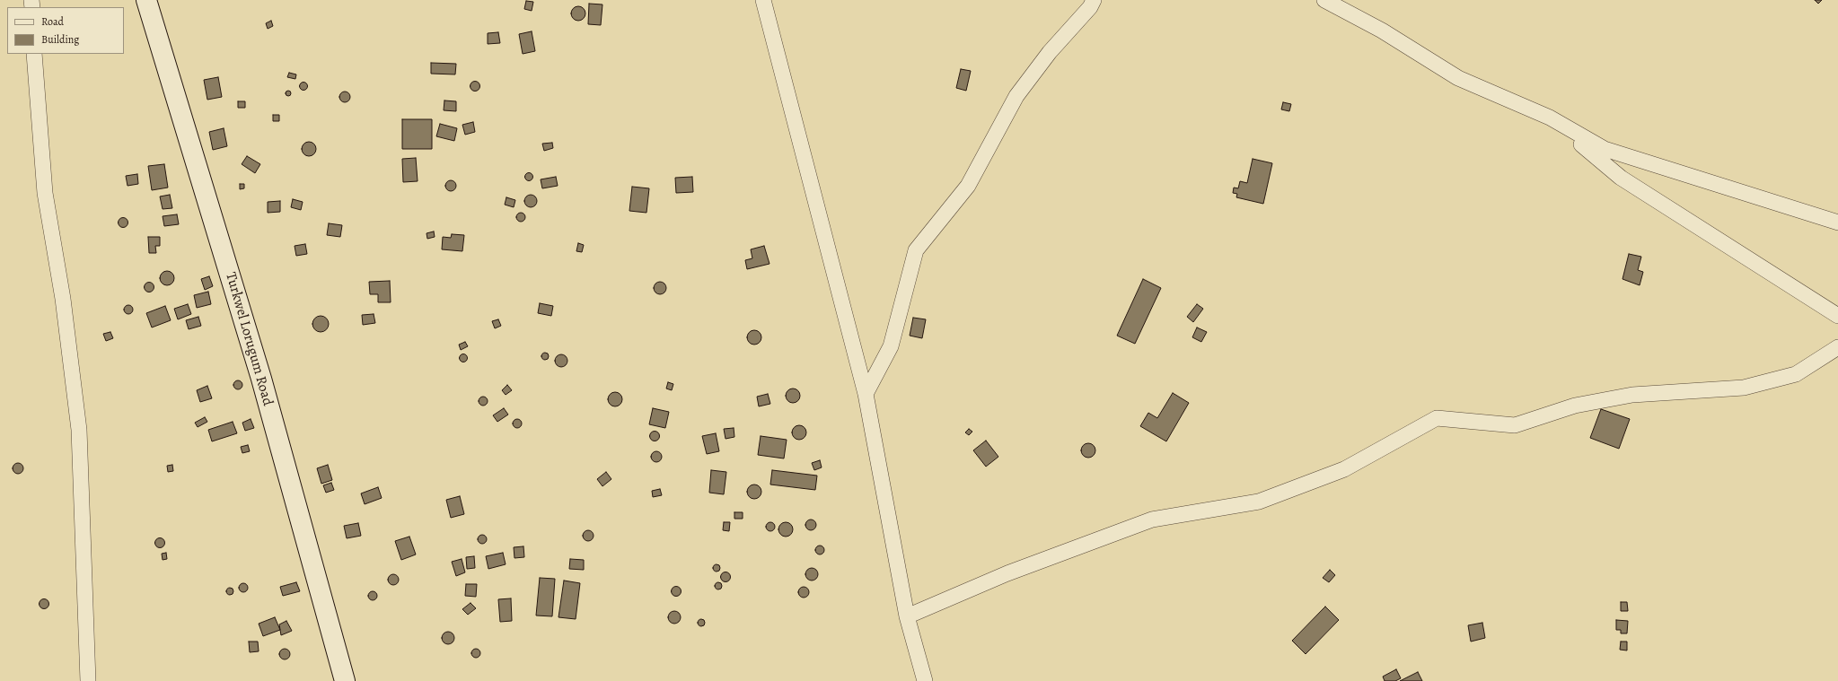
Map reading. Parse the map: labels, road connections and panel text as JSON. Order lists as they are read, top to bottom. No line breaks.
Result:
{"streets":{"main road":["Turkwel Lorugum Road"]},"legend":["Road","Building"]}
